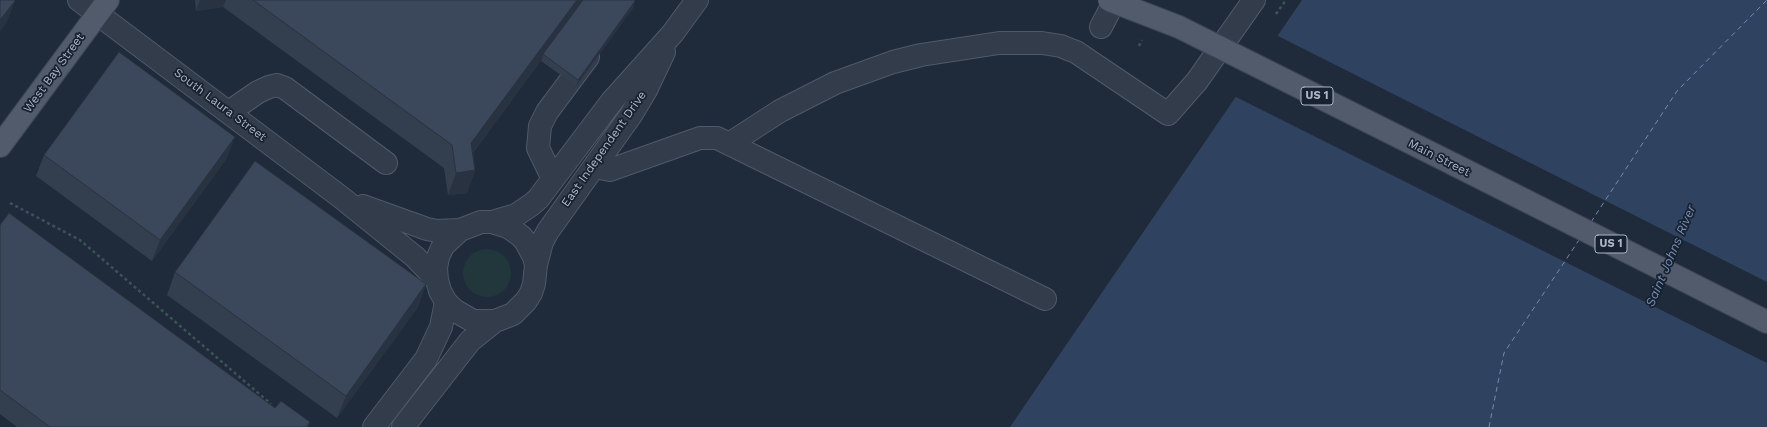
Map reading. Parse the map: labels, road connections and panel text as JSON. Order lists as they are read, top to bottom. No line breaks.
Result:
{"streets":{"main road":["West Bay Street","US 1","Main Street"],"street":["South Laura Street","East Independent Drive"]},"crossings":[["West Bay Street","South Laura Street"],["US 1","Main Street"],["South Laura Street","East Independent Drive"]],"water":["Saint Johns River"]}
